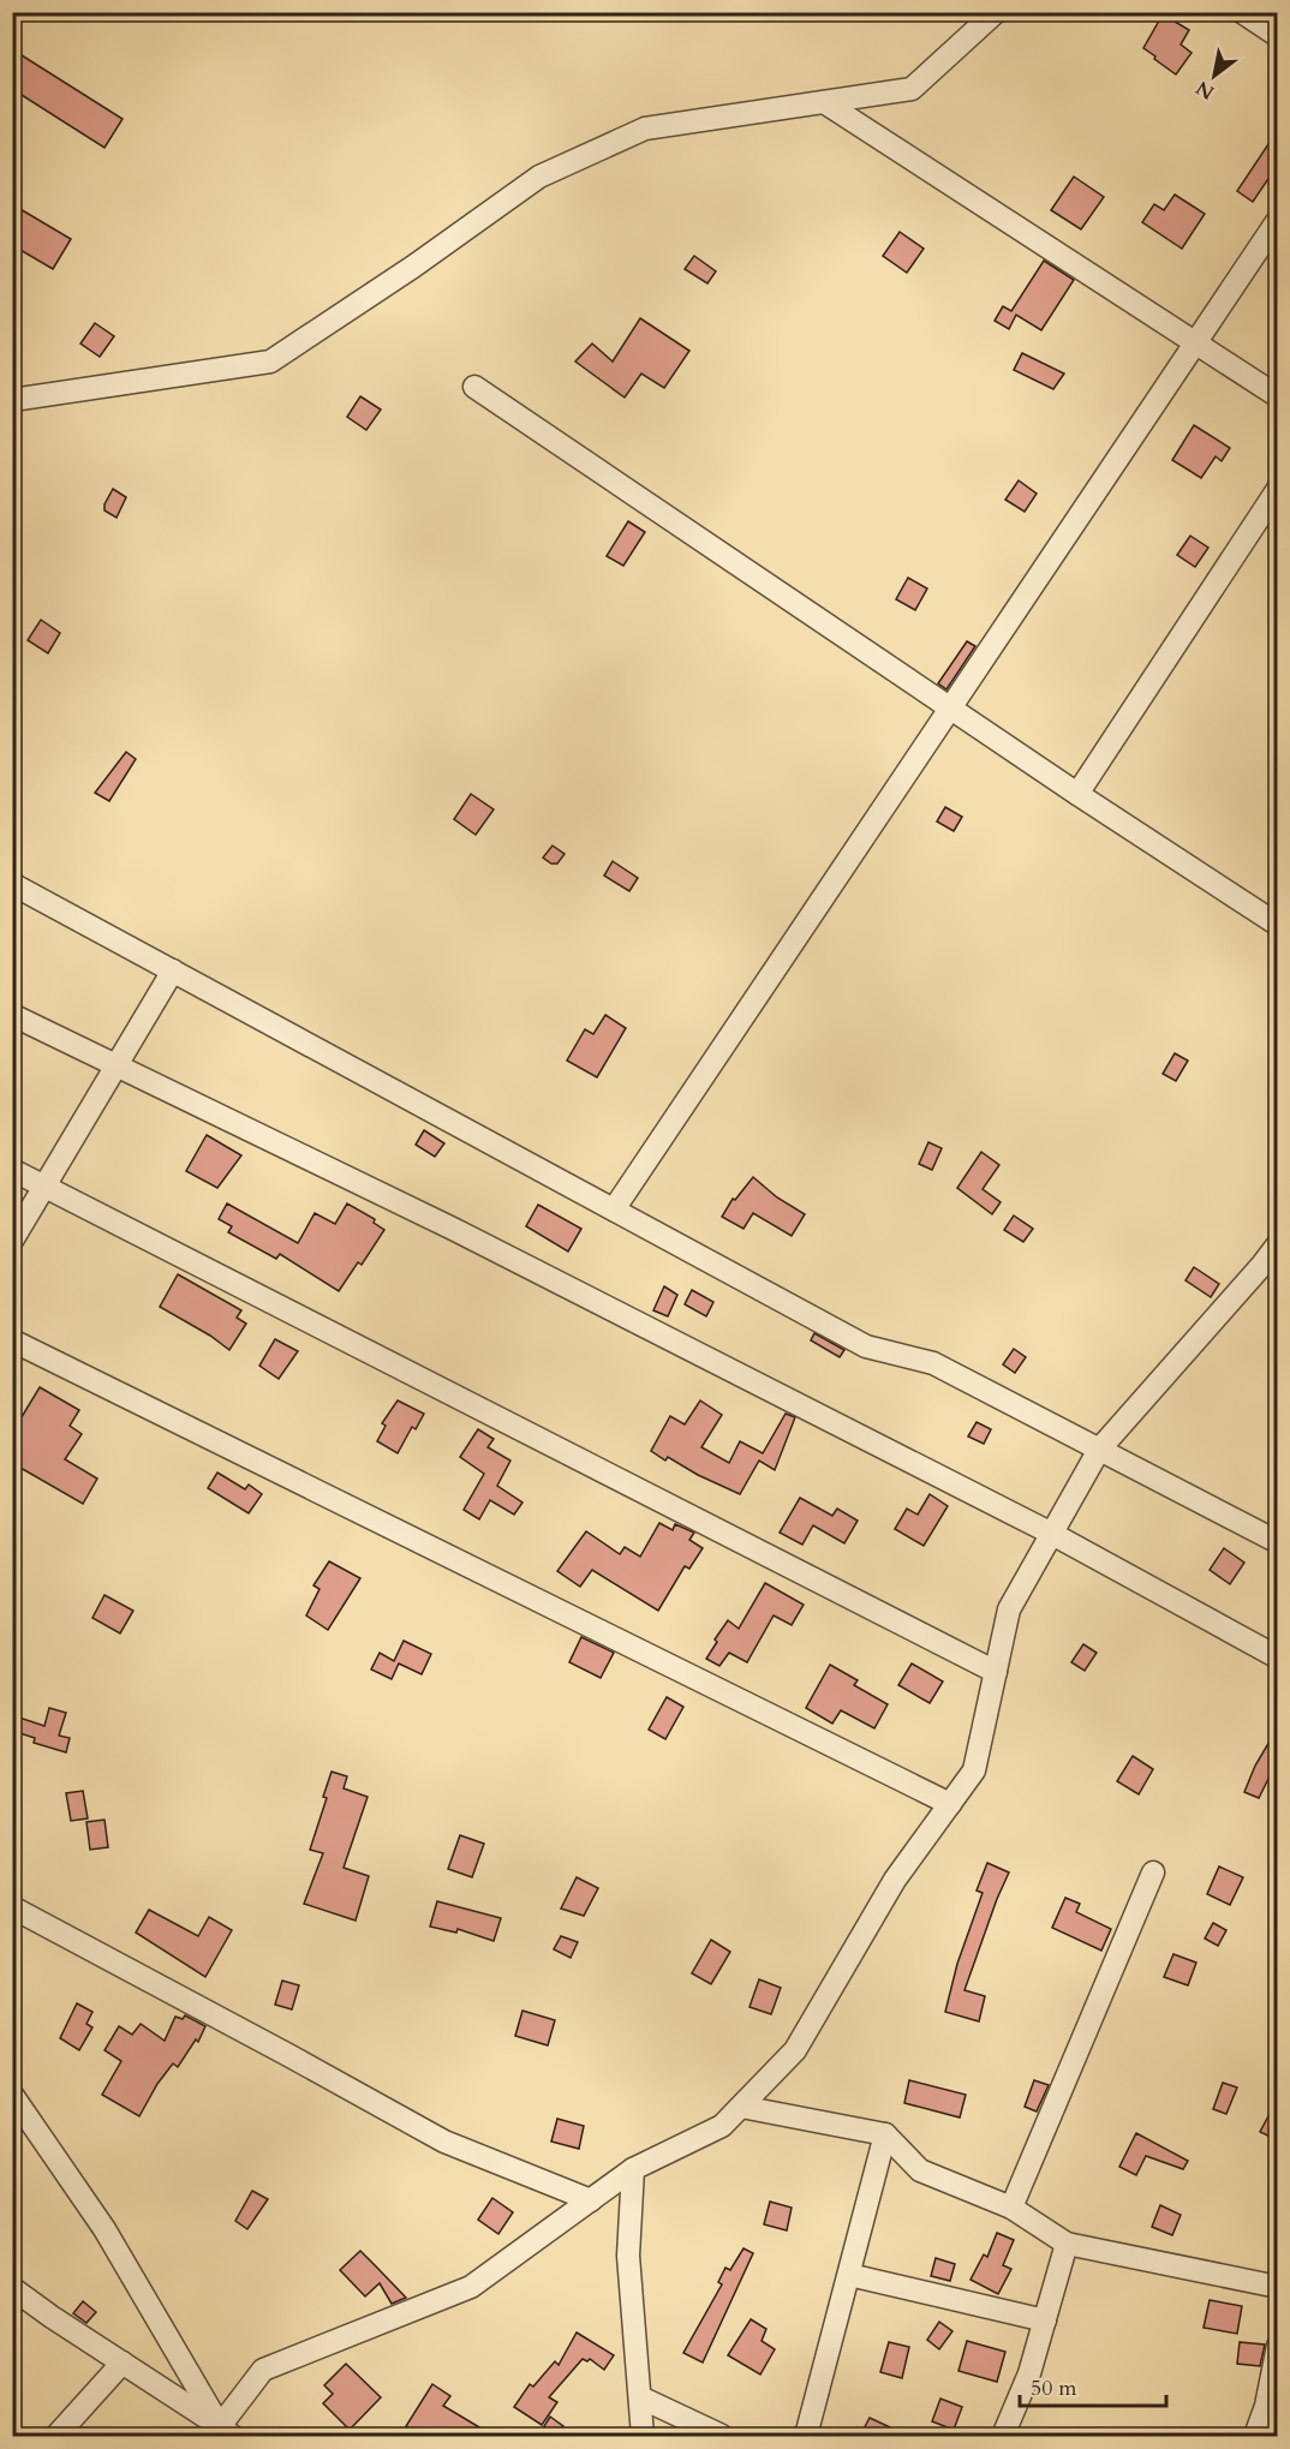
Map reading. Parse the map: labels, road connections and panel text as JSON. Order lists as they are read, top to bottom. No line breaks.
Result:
{"scale_bar":"50 m","north":"bottom left"}
